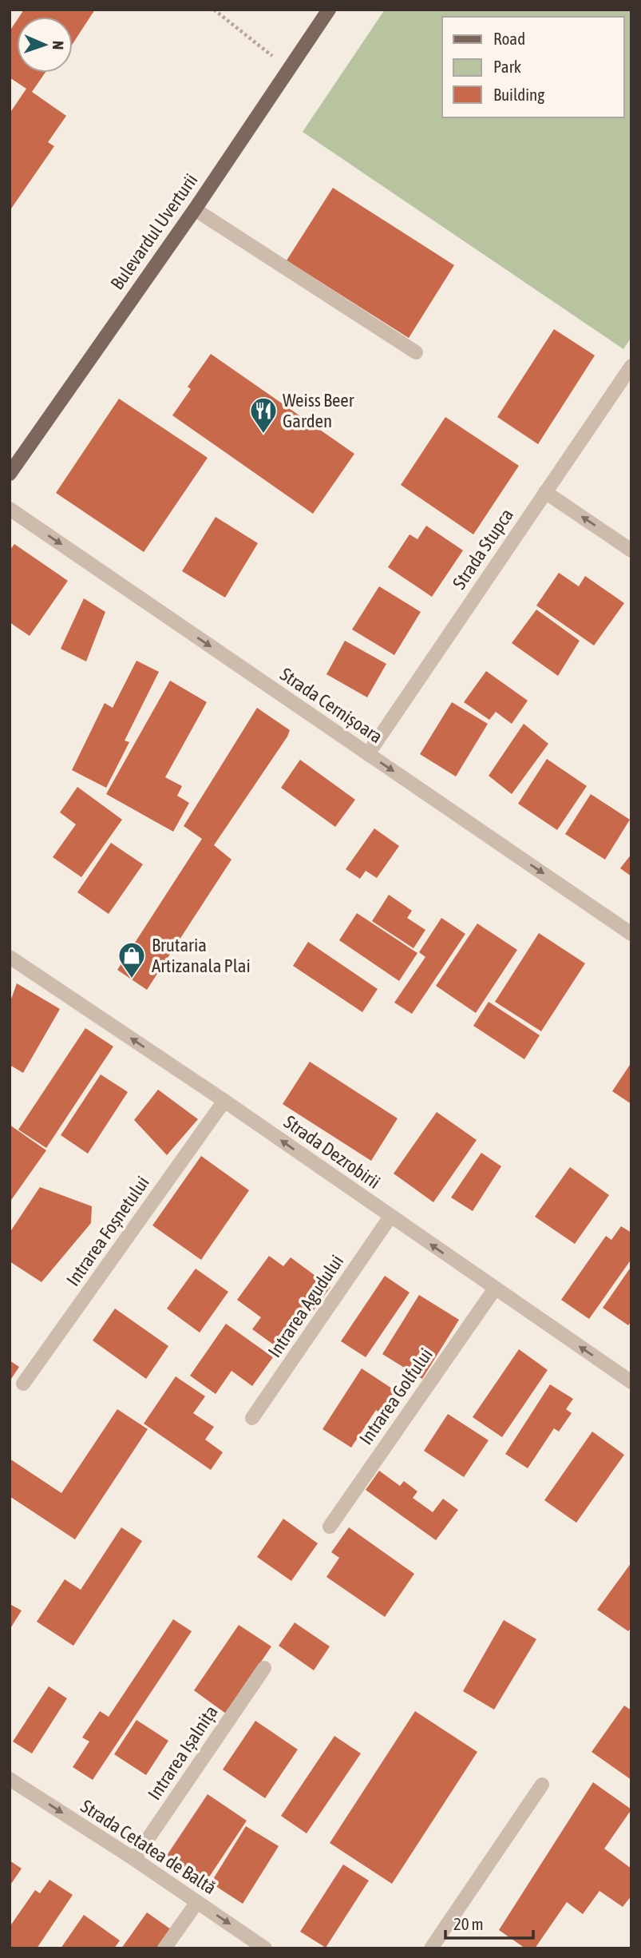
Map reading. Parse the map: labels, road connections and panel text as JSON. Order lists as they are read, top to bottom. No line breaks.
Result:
{"streets":{"main road":["Bulevardul Uverturii"],"street":["Strada Stupca","Strada Cernișoara","Strada Dezrobirii","Intrarea Foșnetului","Intrarea Agudului","Intrarea Golfului","Intrarea Ișalnița","Strada Cetatea de Baltă"]},"crossings":[["Strada Stupca","Strada Cernișoara"],["Strada Dezrobirii","Intrarea Foșnetului"],["Strada Dezrobirii","Intrarea Agudului"],["Strada Dezrobirii","Intrarea Golfului"],["Intrarea Ișalnița","Strada Cetatea de Baltă"]],"one_way":["Strada Cernișoara","Strada Dezrobirii","Strada Cetatea de Baltă"],"places":{"restaurant":["Weiss Beer Garden"],"shop":["Brutaria Artizanala Plai"]},"legend":["Road","Park","Building"],"scale_bar":"20 m","north":"right"}
